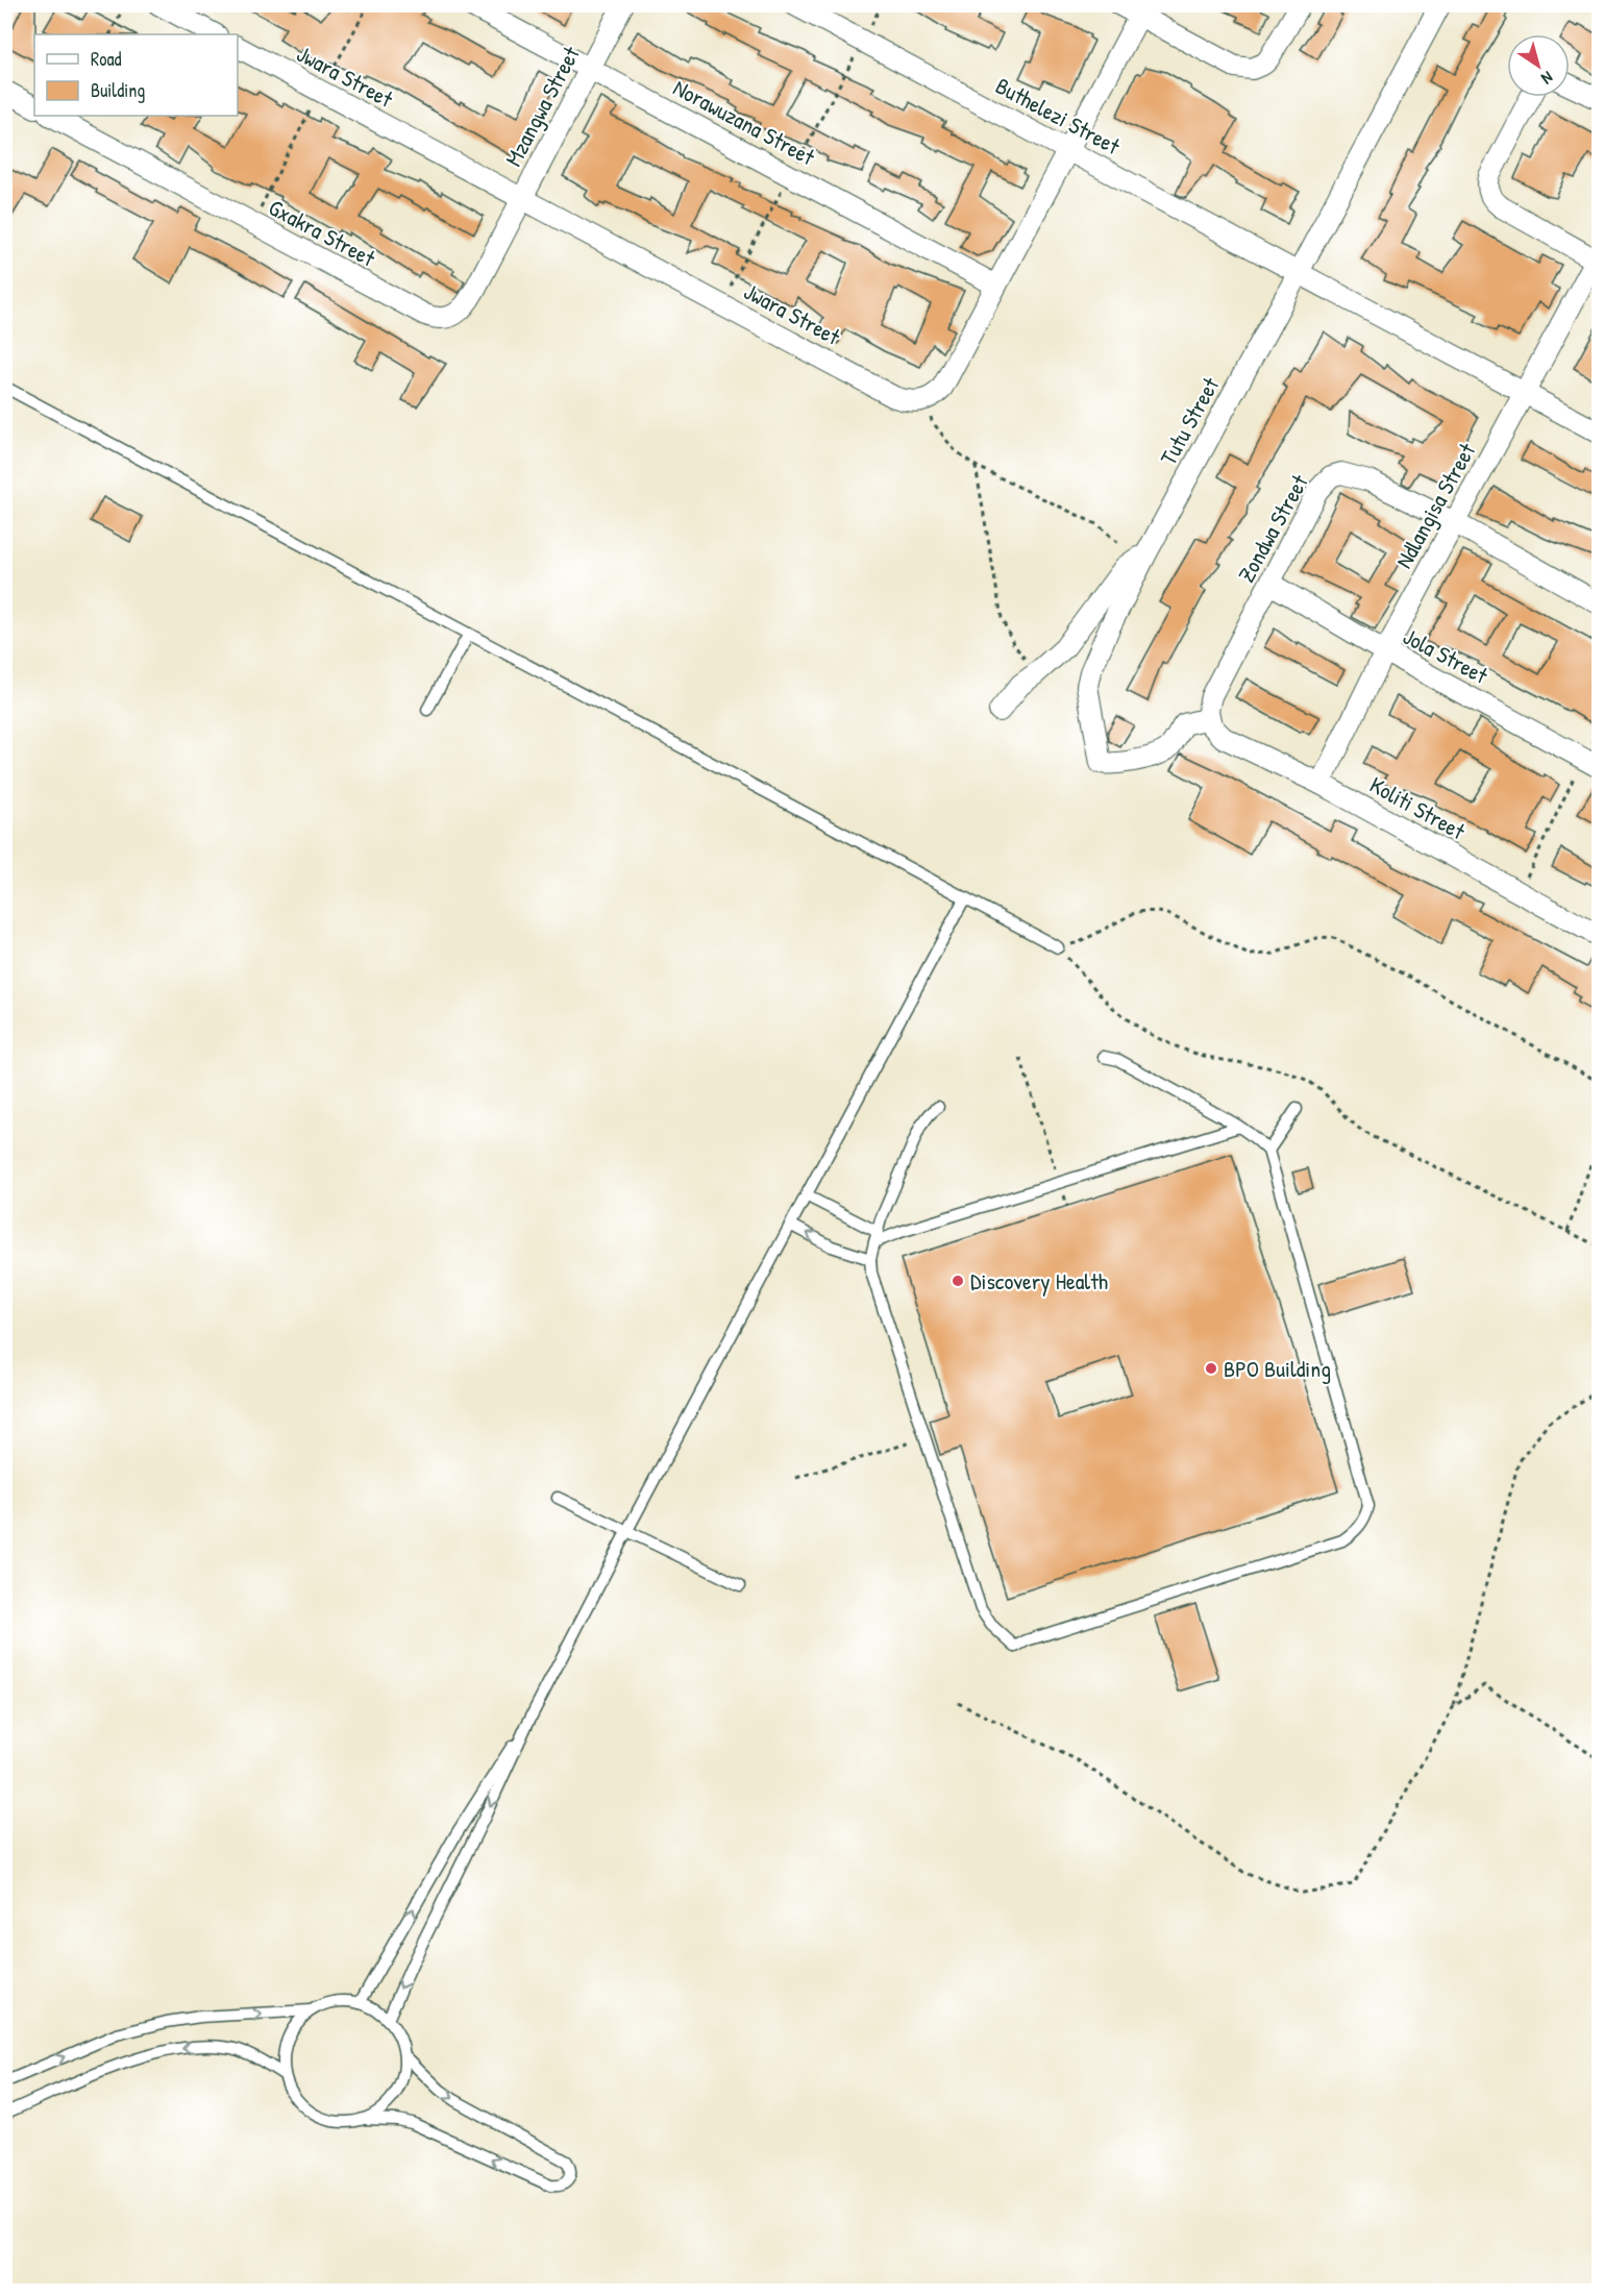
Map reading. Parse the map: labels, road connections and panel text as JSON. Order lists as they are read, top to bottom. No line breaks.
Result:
{"streets":{"street":["Jwara Street","Mzangwa Street","Buthelezi Street","Norawuzana Street","Gxakra Street","Tutu Street","Ndlangisa Street","Zondwa Street","Jola Street","Koliti Street"]},"crossings":[["Jwara Street","Mzangwa Street"],["Jwara Street","Gxakra Street"],["Mzangwa Street","Norawuzana Street"],["Mzangwa Street","Gxakra Street"],["Buthelezi Street","Tutu Street"],["Buthelezi Street","Ndlangisa Street"],["Tutu Street","Zondwa Street"],["Tutu Street","Koliti Street"],["Ndlangisa Street","Zondwa Street"],["Ndlangisa Street","Jola Street"],["Ndlangisa Street","Koliti Street"],["Zondwa Street","Jola Street"],["Zondwa Street","Koliti Street"]],"places":["Discovery Health","BPO Building"],"legend":["Road","Building"],"north":"bottom right"}
